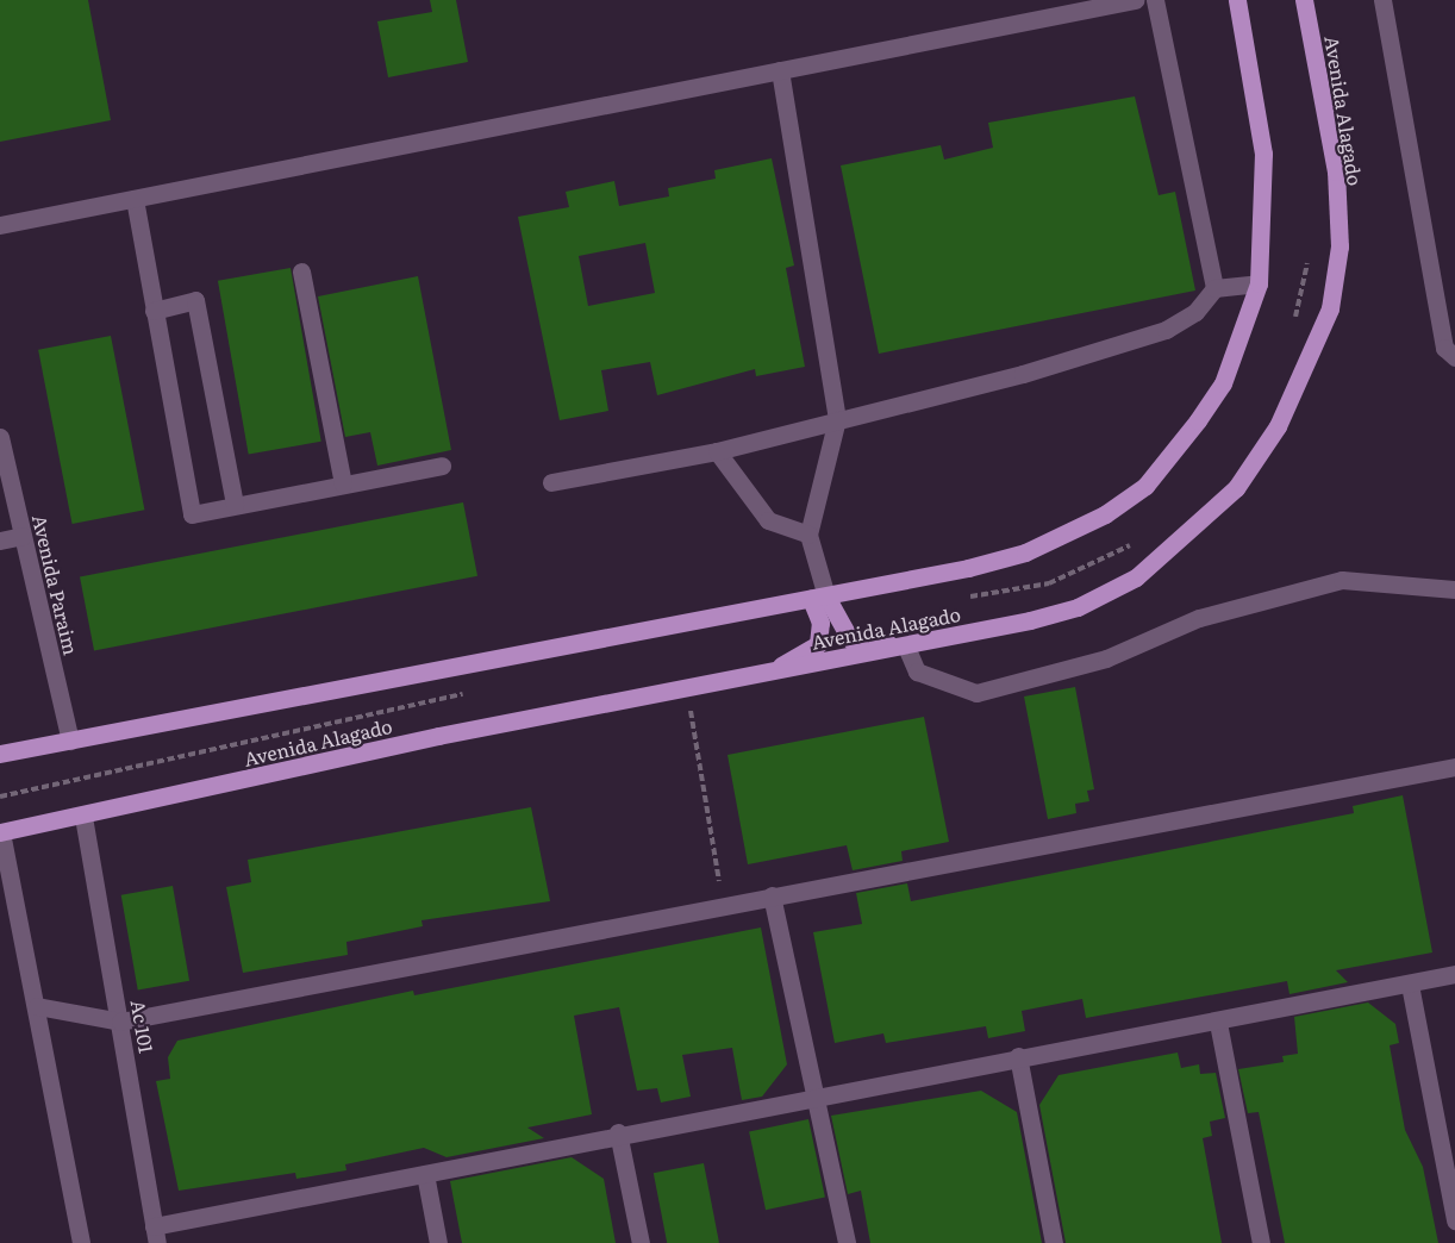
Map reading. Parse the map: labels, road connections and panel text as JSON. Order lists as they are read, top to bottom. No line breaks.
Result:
{"streets":{"main road":["Avenida Alagado"],"street":["Avenida Paraim","Ac 101"]},"crossings":[["Avenida Alagado","Ac 101"]]}
